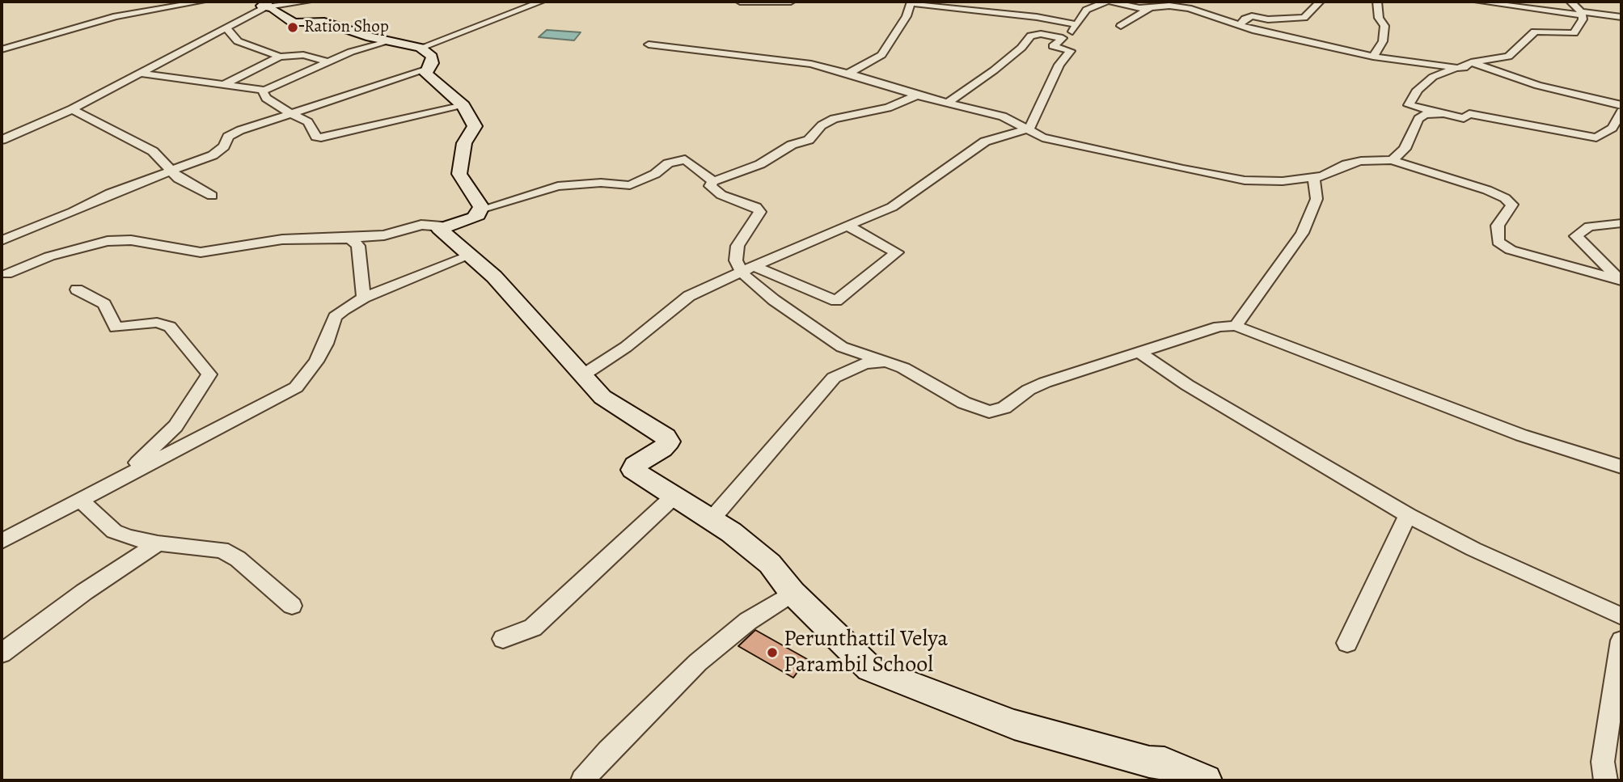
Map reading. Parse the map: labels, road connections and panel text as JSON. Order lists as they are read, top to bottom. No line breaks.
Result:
{"places":["Ration Shop","Perunthattil Velya Parambil School"]}
